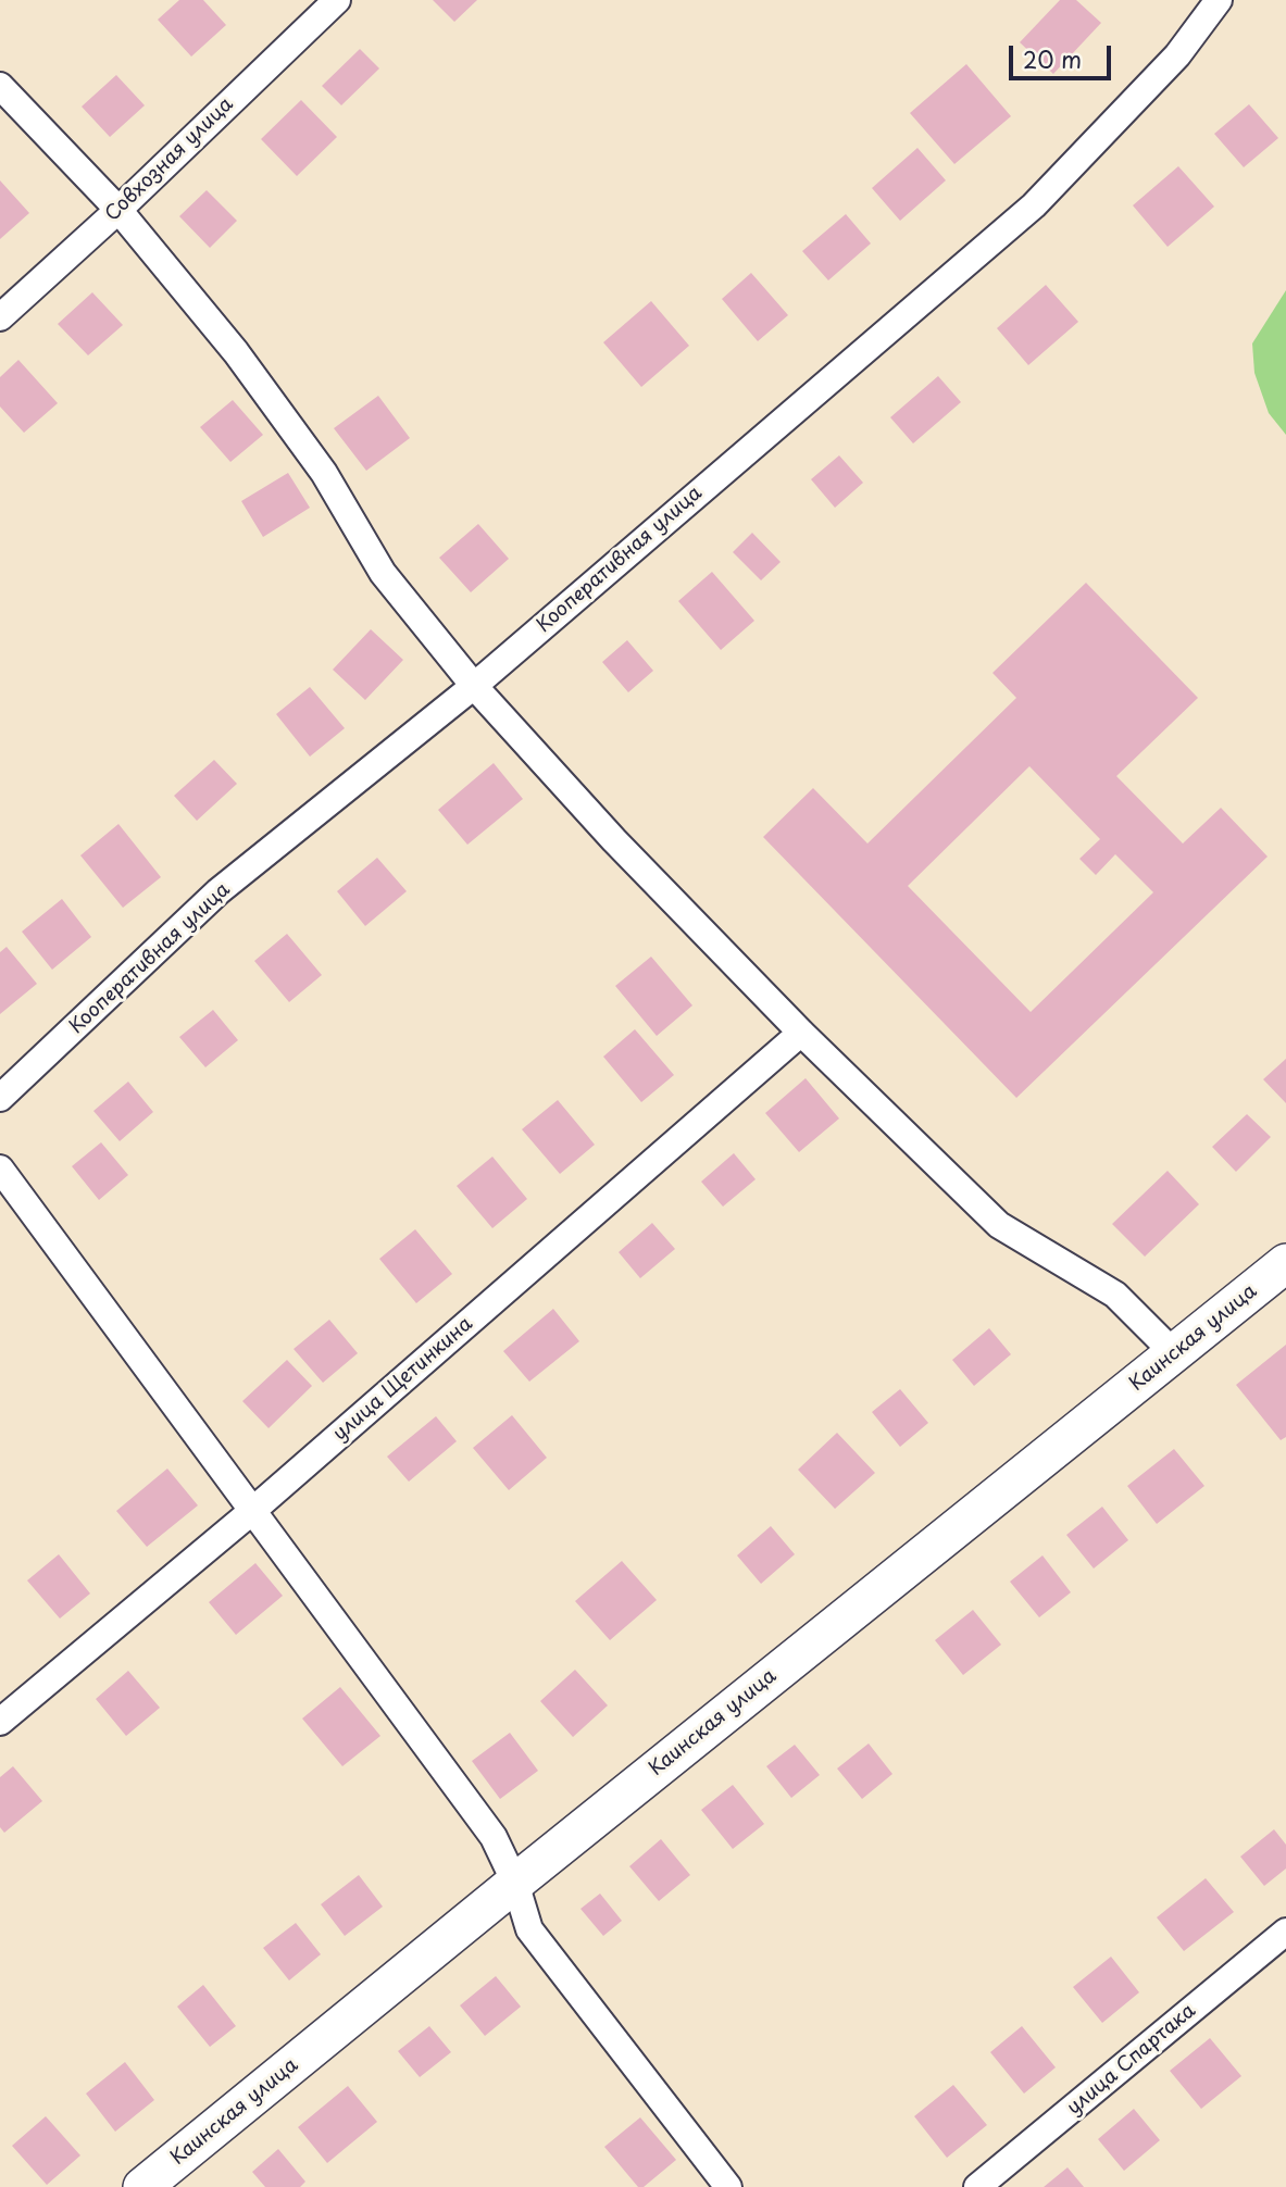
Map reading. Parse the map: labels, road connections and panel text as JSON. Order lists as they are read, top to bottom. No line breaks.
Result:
{"streets":{"main road":["Каинская улица"],"street":["Совхозная улица","Кооперативная улица","улица Щетинкина","улица Спартака"]},"scale_bar":"20 m"}
